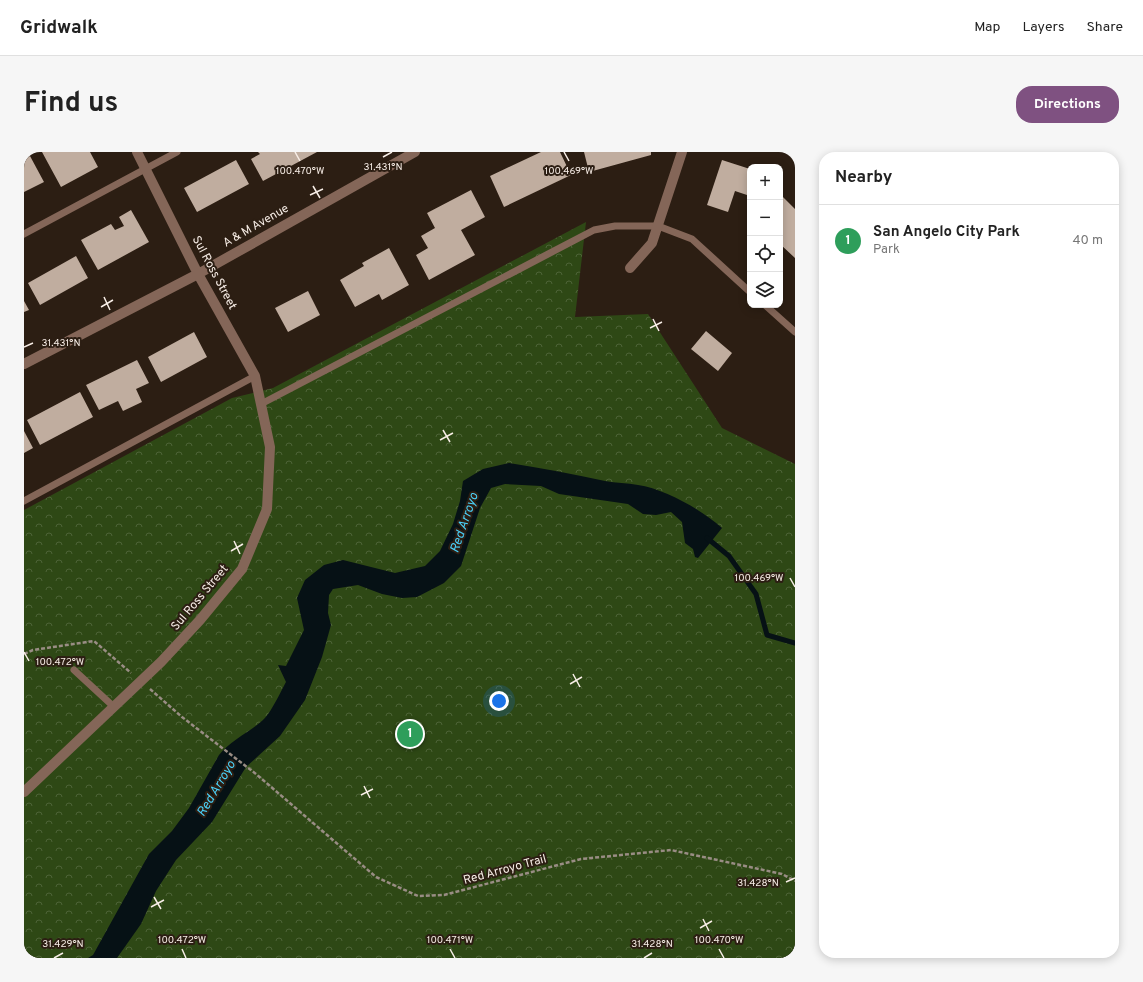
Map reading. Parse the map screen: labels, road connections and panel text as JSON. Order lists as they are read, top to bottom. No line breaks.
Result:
{"streets":{"street":["A & M Avenue","Sul Ross Street"],"path":["Red Arroyo Trail"]},"crossings":[["A & M Avenue","Sul Ross Street"]],"water":["Red Arroyo"],"page":{"header":"Gridwalk","nav":["Map","Layers","Share"],"title":"Find us","buttons":"Directions","heading":"Nearby","map_buttons":["+","−"],"list":[{"mark":"1","name":"San Angelo City Park","note":"Park","value":"40 m"}],"pins":"1"},"coordinates":["31.431°N","100.470°W","100.469°W","100.472°W","31.428°N","100.471°W","31.429°N"]}
